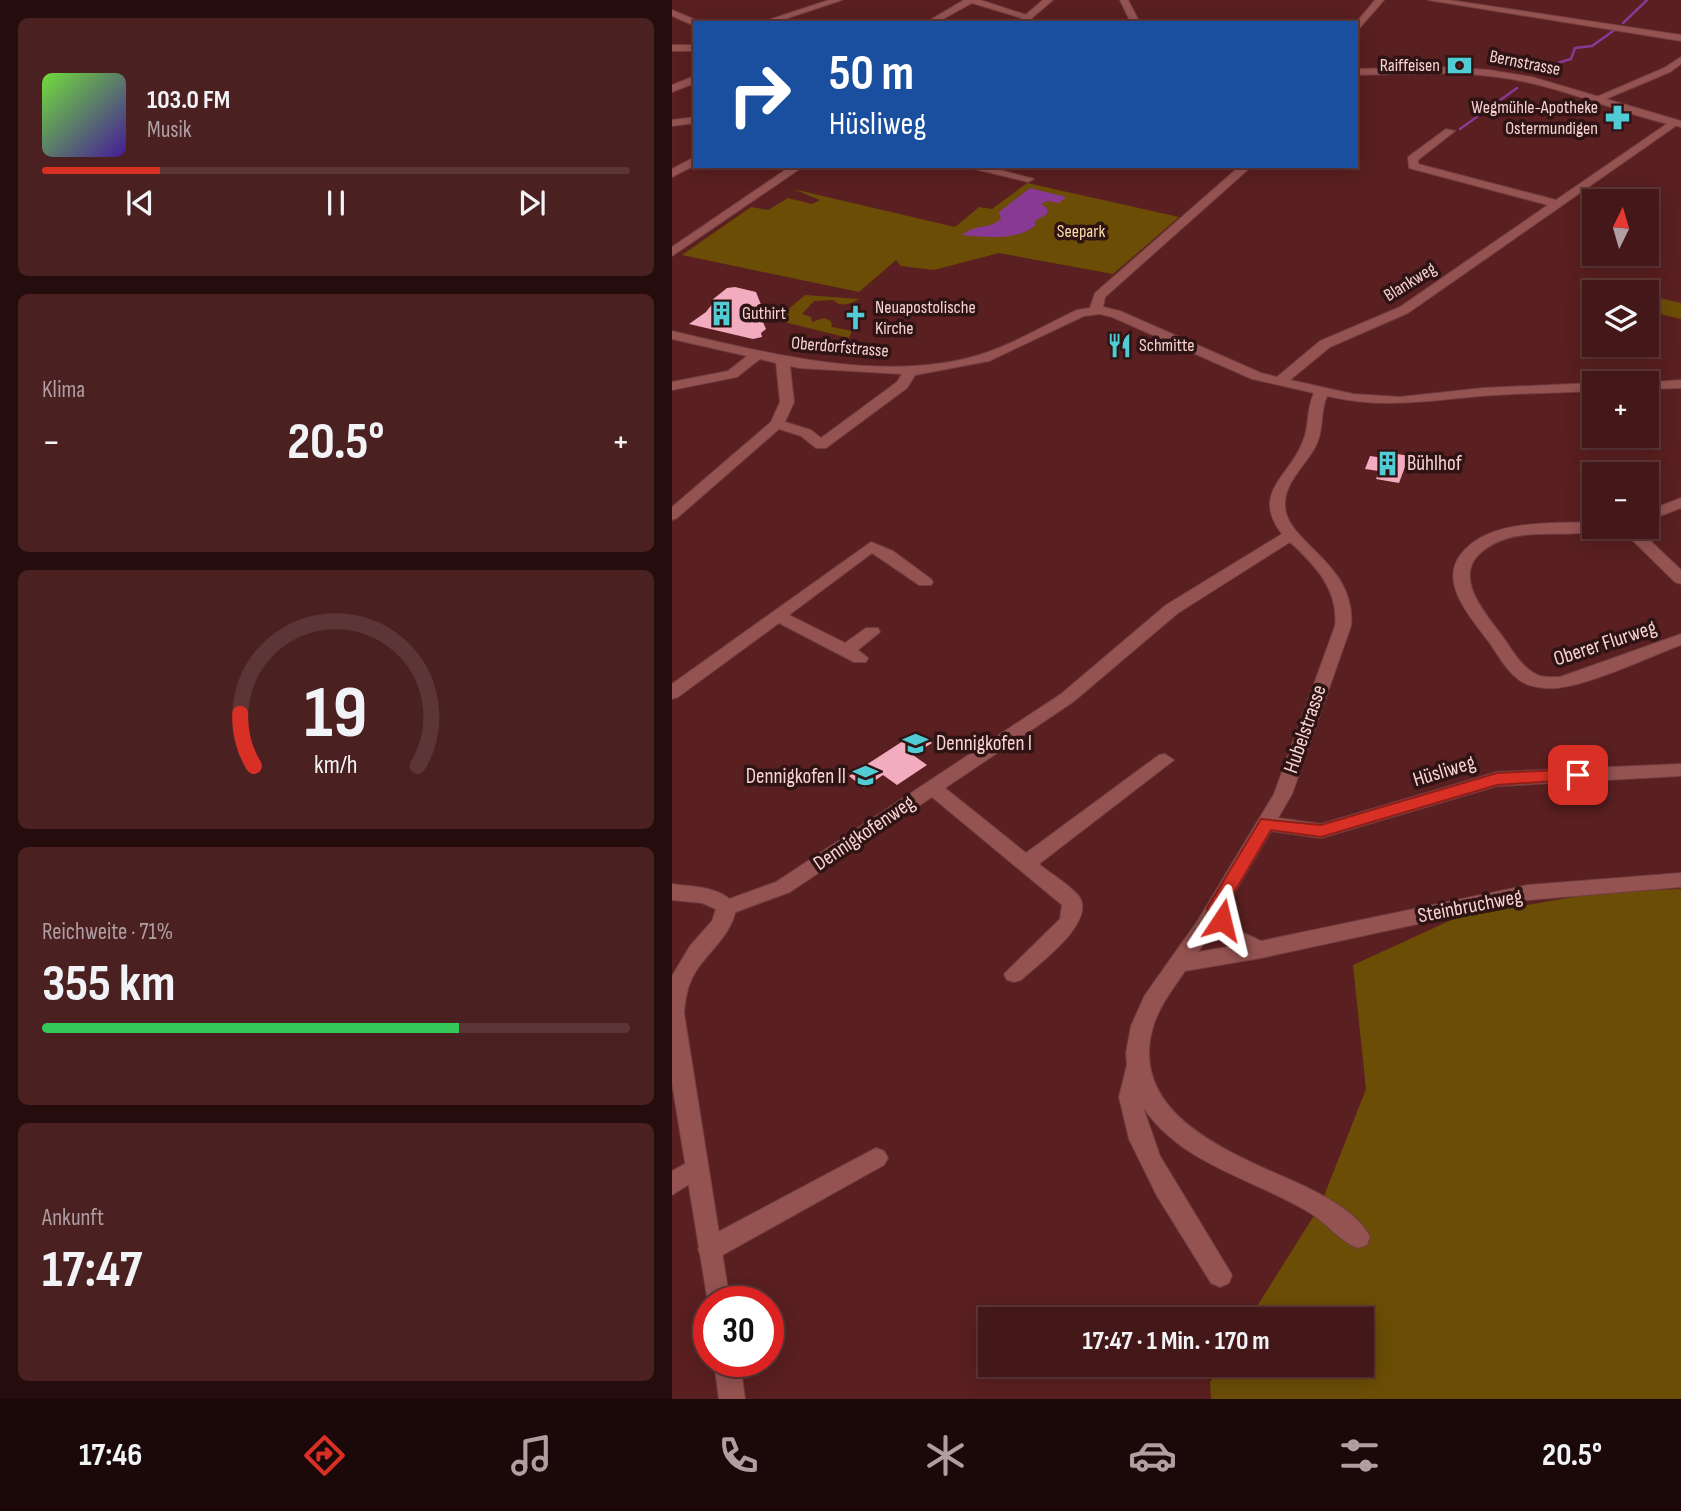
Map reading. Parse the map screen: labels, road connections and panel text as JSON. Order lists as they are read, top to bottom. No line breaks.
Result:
{"streets":{"street":["Bernstrasse","Blankweg","Oberdorfstrasse","Oberer Flurweg","Hubelstrasse","Hüsliweg","Dennigkofenweg","Steinbruchweg"]},"crossings":[["Bernstrasse","Blankweg"],["Hubelstrasse","Hüsliweg"],["Hubelstrasse","Dennigkofenweg"],["Hubelstrasse","Steinbruchweg"]],"parks":["Seepark"],"places":{"bank":["Raiffeisen"],"pharmacy":["Wegmühle-Apotheke Ostermundigen"],"building":["Guthirt","Bühlhof"],"church":["Neuapostolische Kirche"],"restaurant":["Schmitte"],"school or university":["Dennigkofen I","Dennigkofen II"]},"north":"top","page":{"turn":["50 m","Hüsliweg"],"song":["103.0 FM","Musik"],"map_buttons":["+","−"],"tile":["Klima",["Reichweite · 71%","355 km"],["Ankunft","17:47"]],"heat":["−","20.5°","+"],"limit":"30","trip":"17:47 · 1 Min. · 170 m","tabs":["17:46","20.5°"],"gauge":["19","km/h"]}}
